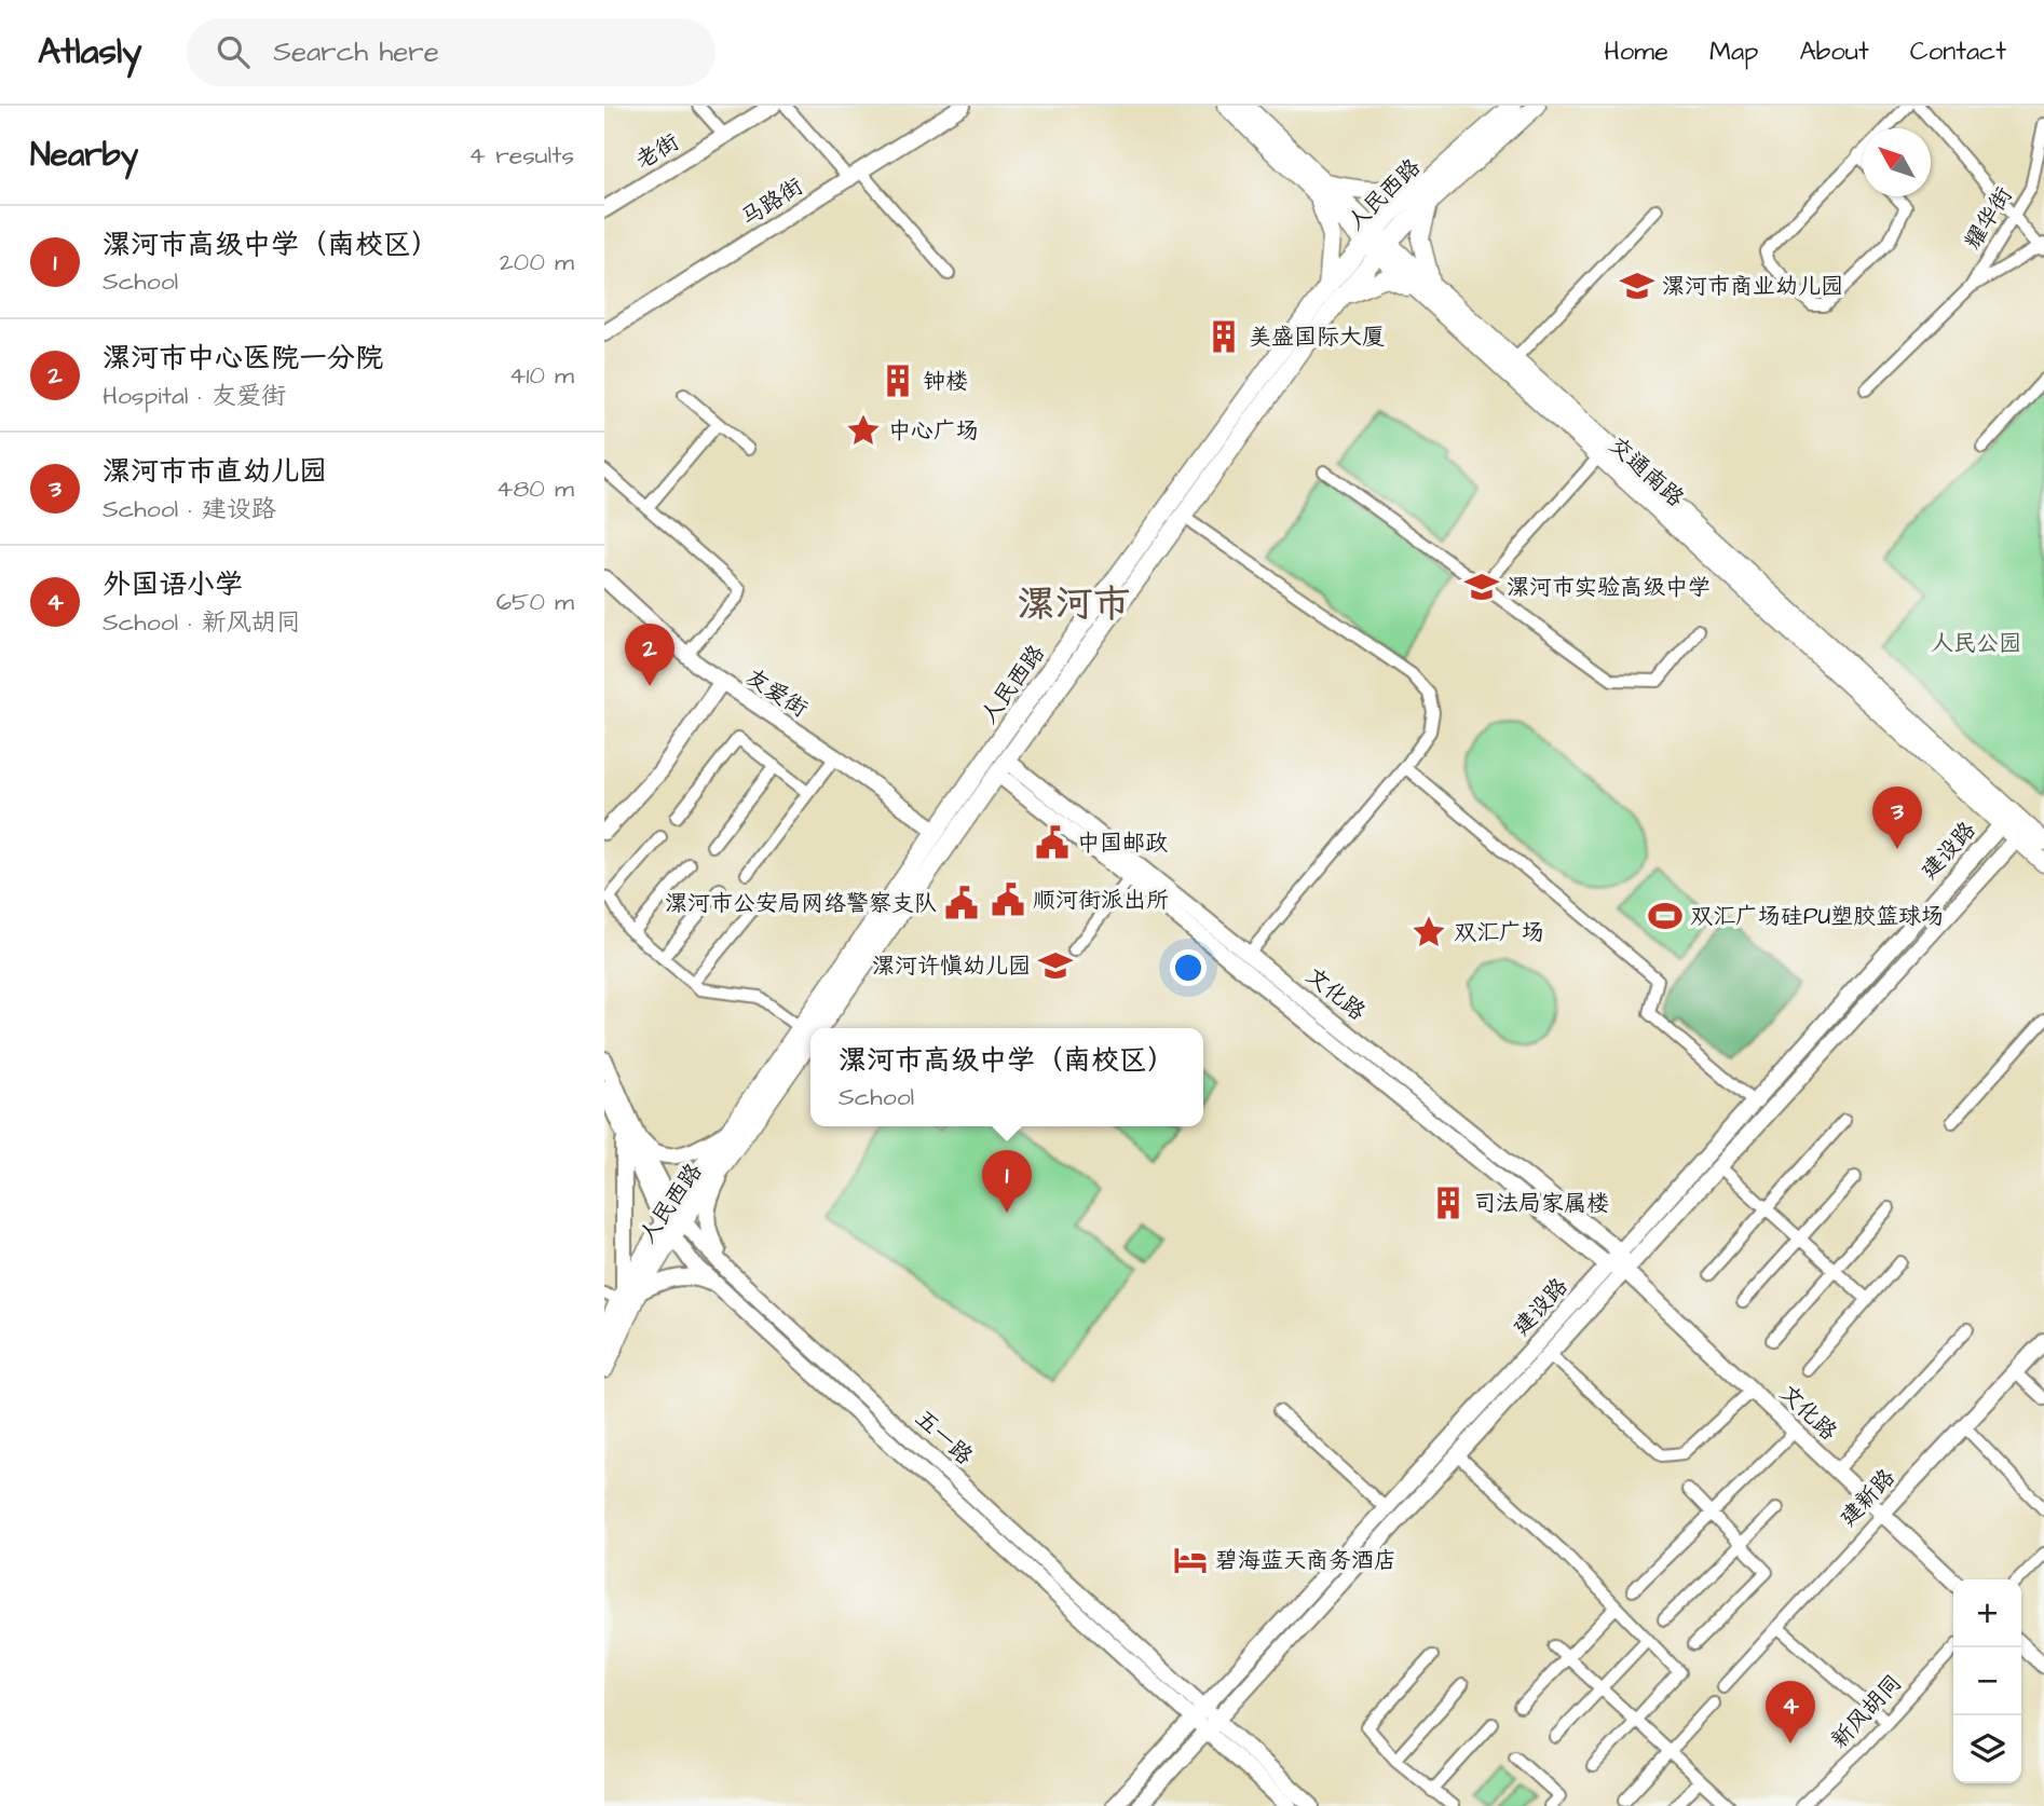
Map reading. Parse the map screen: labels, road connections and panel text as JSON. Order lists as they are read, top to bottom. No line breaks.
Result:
{"streets":{"main road":["人民西路","交通南路"],"street":["老街","马路街","耀华街","友爱街","建设路","文化路","五一路","建新路","新风胡同"]},"crossings":[["人民西路","交通南路"],["人民西路","友爱街"],["人民西路","文化路"],["人民西路","五一路"],["交通南路","建设路"],["建设路","文化路"],["建设路","五一路"],["文化路","建新路"]],"districts":["漯河市"],"parks":["人民公园"],"places":{"school or university":["漯河市商业幼儿园","漯河市实验高级中学","漯河许慎幼儿园"],"building":["美盛国际大厦","钟楼","司法局家属楼"],"place":["中心广场","双汇广场"],"public building":["中国邮政","顺河街派出所","漯河市公安局网络警察支队"],"sports":["双汇广场硅PU塑胶篮球场"],"hotel":["碧海蓝天商务酒店"]},"north":"top left","page":{"header":"Atlasly","search":"Search here","nav":["Home","Map","About","Contact"],"heading":["Nearby","4 results"],"list":[{"mark":"1","name":"漯河市高级中学（南校区）","note":"School","value":"200 m"},{"mark":"2","name":"漯河市中心医院一分院","note":"Hospital · 友爱街","value":"410 m"},{"mark":"3","name":"漯河市市直幼儿园","note":"School · 建设路","value":"480 m"},{"mark":"4","name":"外国语小学","note":"School · 新风胡同","value":"650 m"}],"pins":["2","3","1","4"],"popup":["漯河市高级中学（南校区）","School"],"map_buttons":["+","−"]}}
